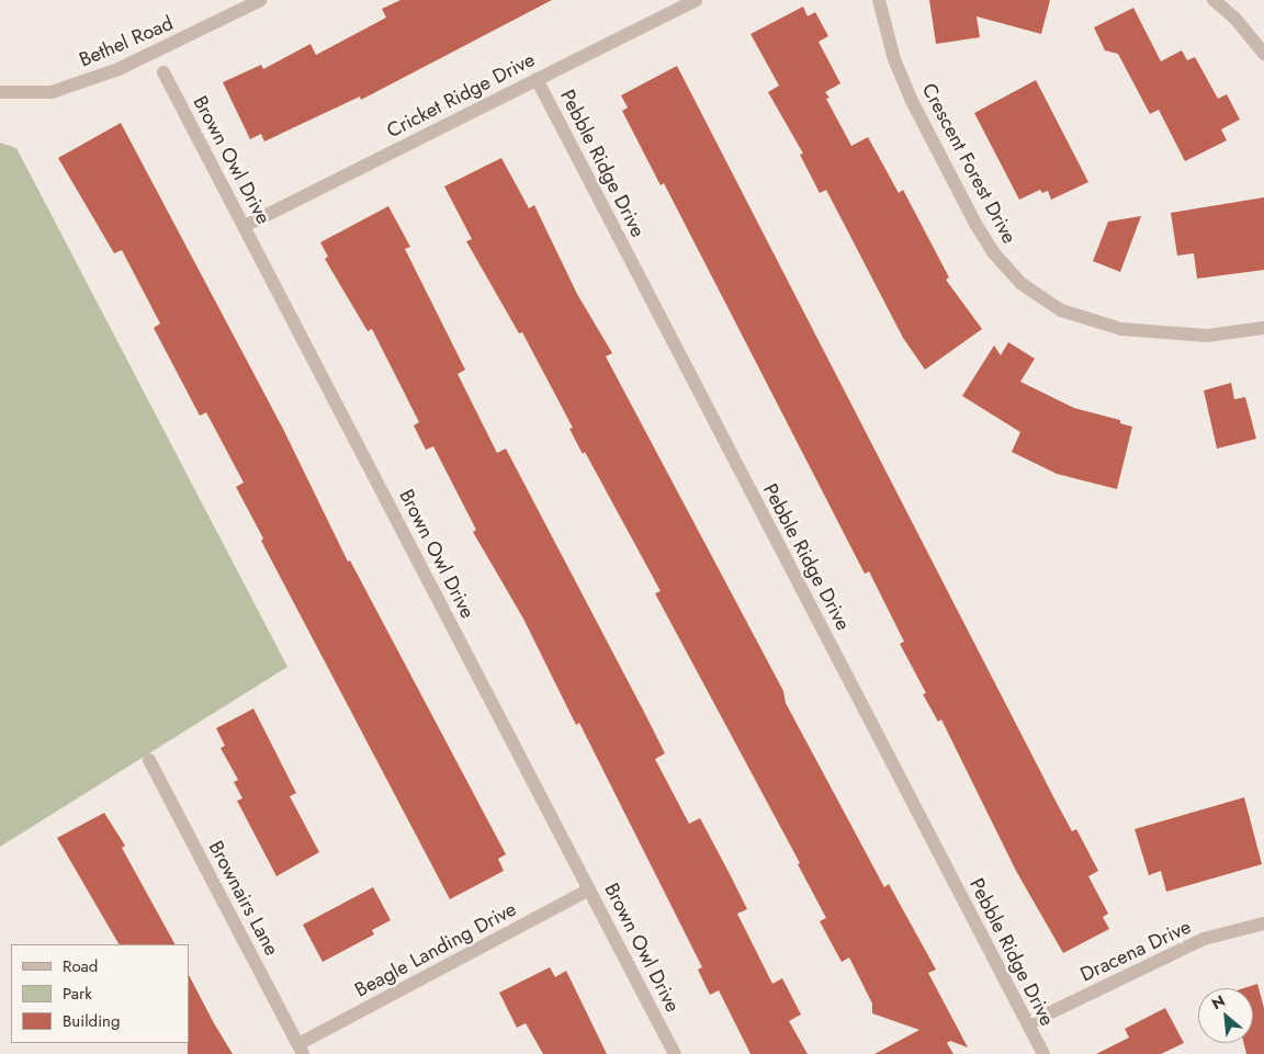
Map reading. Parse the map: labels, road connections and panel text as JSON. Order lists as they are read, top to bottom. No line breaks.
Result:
{"streets":{"street":["Bethel Road","Cricket Ridge Drive","Brown Owl Drive","Pebble Ridge Drive","Crescent Forest Drive","Brownairs Lane","Beagle Landing Drive","Dracena Drive"]},"crossings":[["Cricket Ridge Drive","Brown Owl Drive"],["Cricket Ridge Drive","Pebble Ridge Drive"],["Brown Owl Drive","Beagle Landing Drive"],["Pebble Ridge Drive","Dracena Drive"],["Brownairs Lane","Beagle Landing Drive"]],"legend":["Road","Park","Building"],"north":"top left"}
